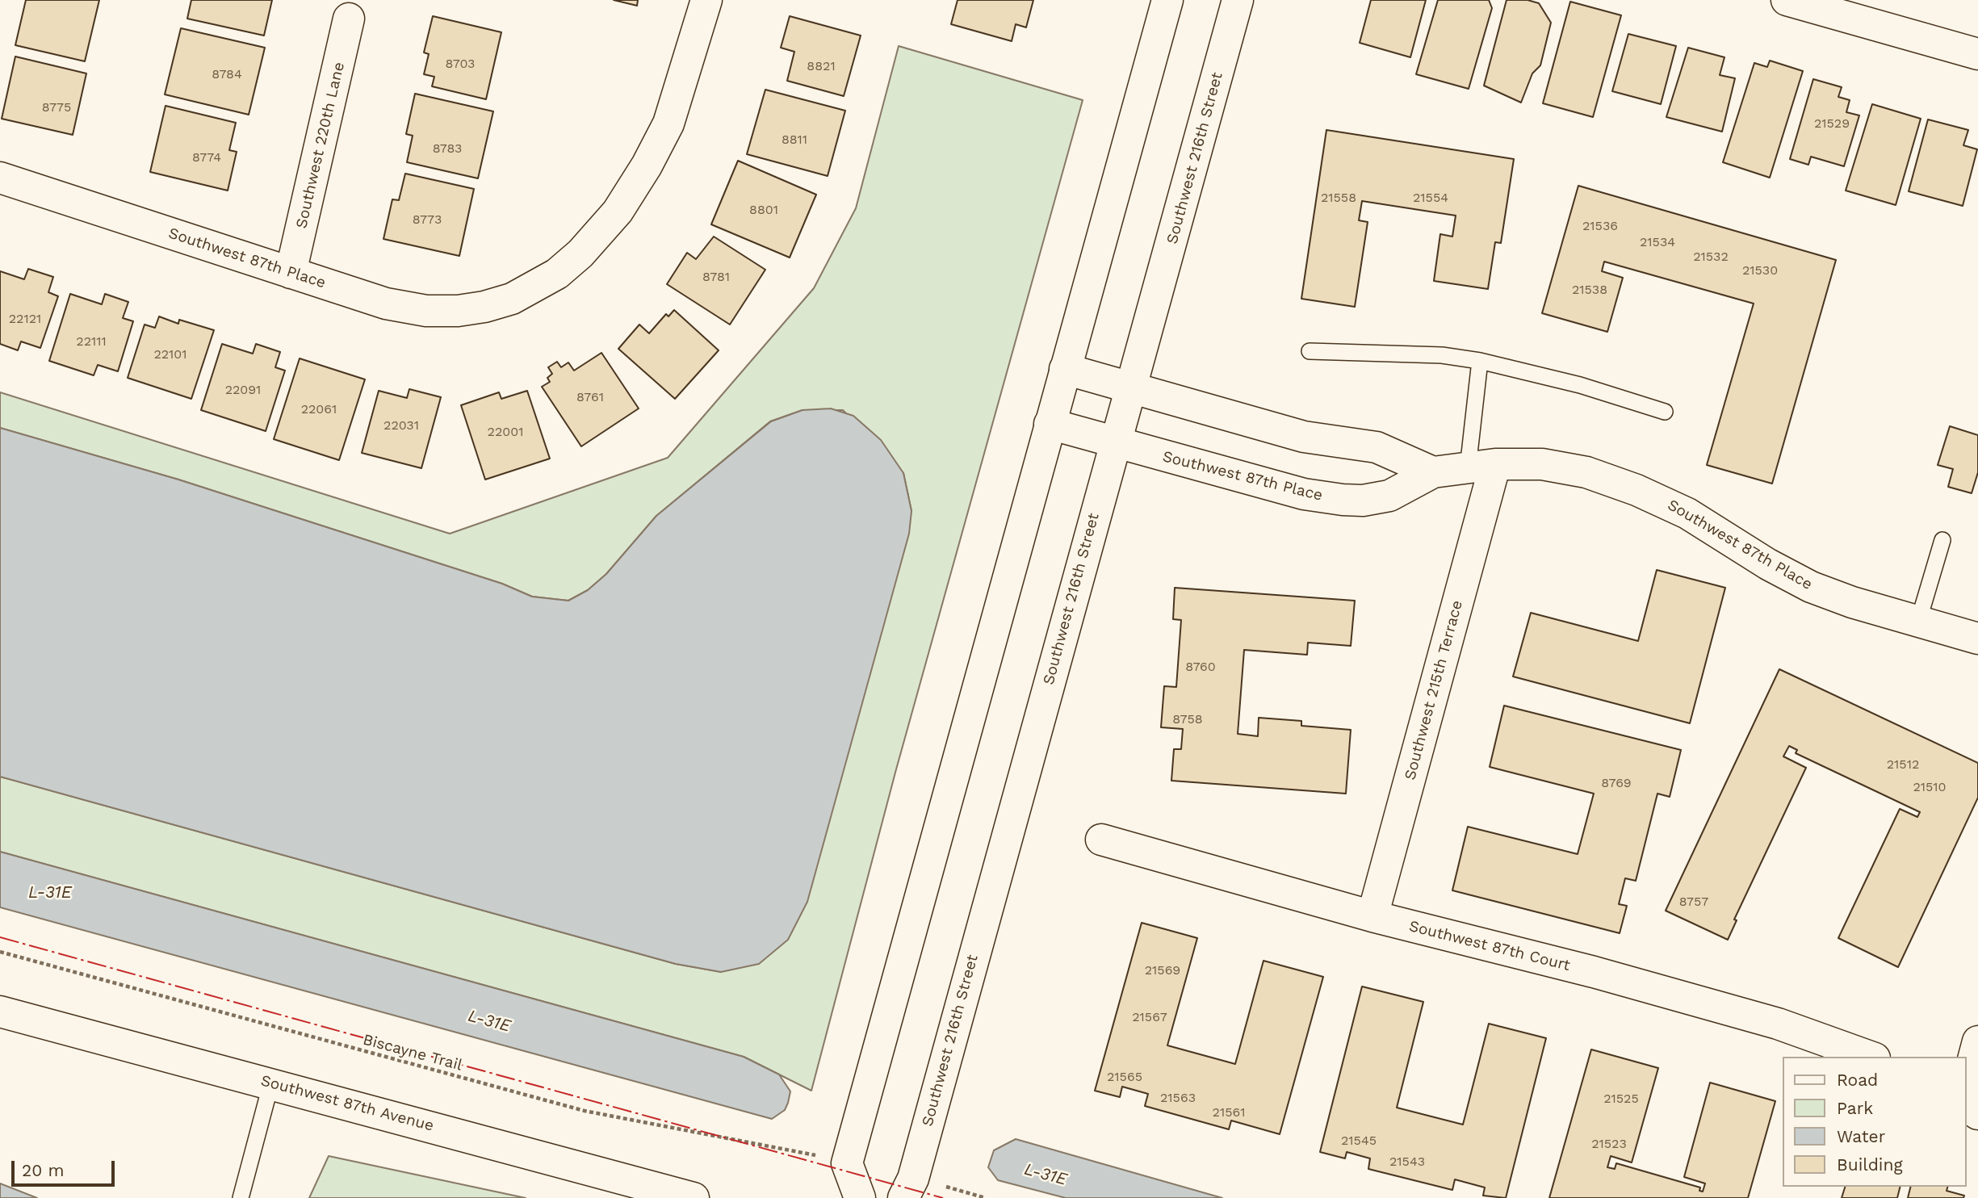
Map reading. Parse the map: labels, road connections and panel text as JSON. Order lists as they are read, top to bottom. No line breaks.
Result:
{"streets":{"street":["Southwest 220th Lane","Southwest 216th Street","Southwest 87th Place","Southwest 215th Terrace","Southwest 87th Court","Southwest 87th Avenue"],"path":["Biscayne Trail"]},"crossings":[["Southwest 220th Lane","Southwest 87th Place"],["Southwest 216th Street","Southwest 87th Place"],["Southwest 87th Place","Southwest 215th Terrace"],["Southwest 215th Terrace","Southwest 87th Court"]],"water":["L-31E"],"house_numbers":["8703","8821","8784","8775","21529","8811","8783","8774","21558","21554","8801","8773","21536","21534","21532","21530","8781","21538","22121","22111","22101","22091","8761","22061","22031","22001","8760","8758","21512","8769","21510","8757","21569","21567","21565","21563","21525","21561","21545","21523","21543"],"legend":["Road","Park","Water","Building"],"scale_bar":"20 m"}
